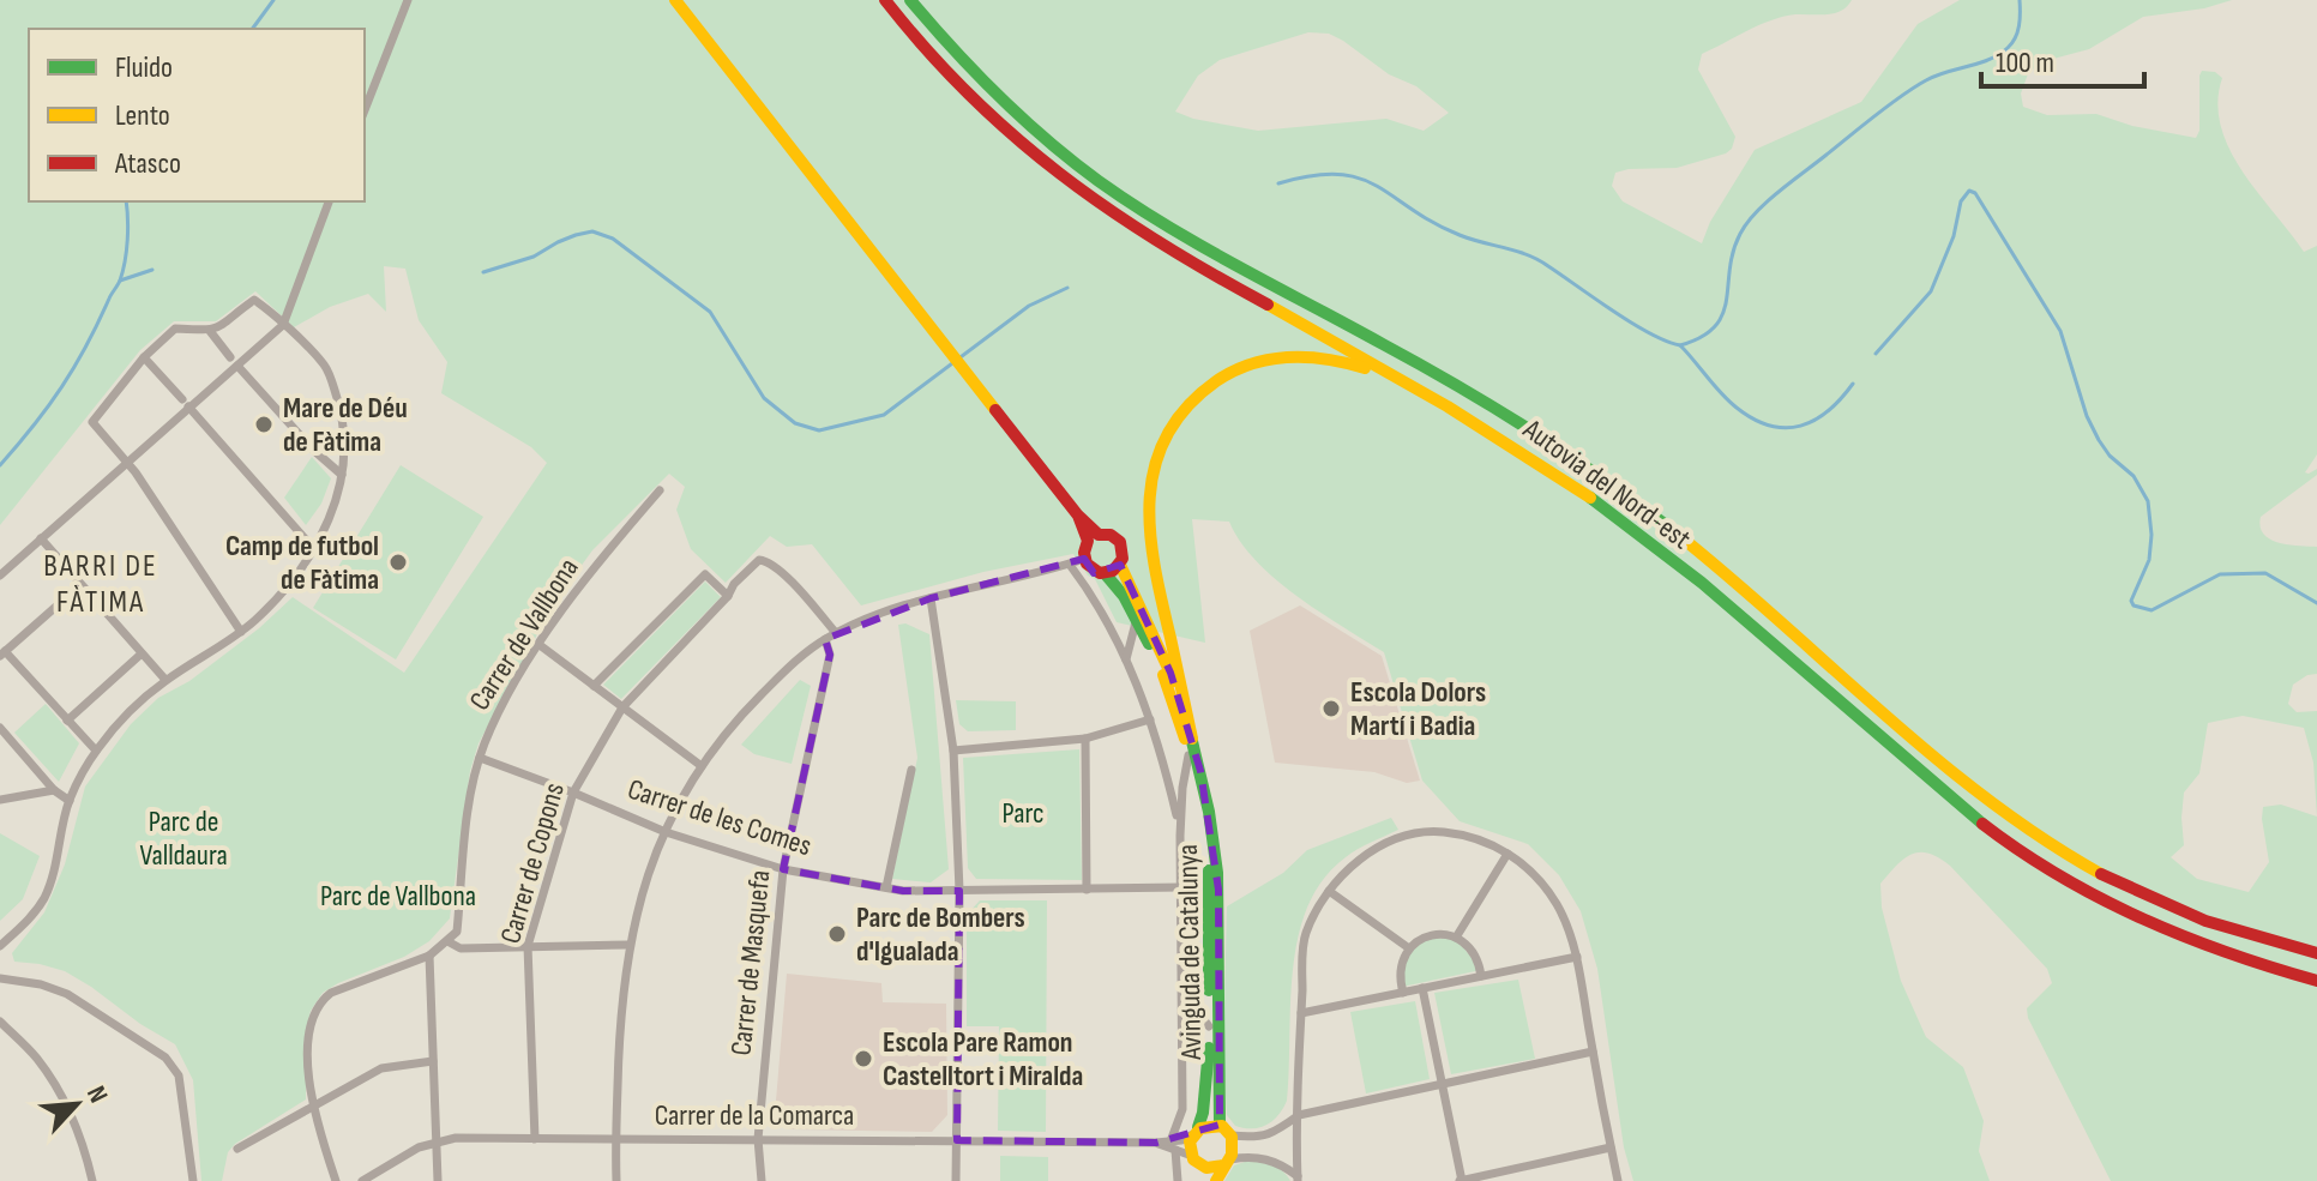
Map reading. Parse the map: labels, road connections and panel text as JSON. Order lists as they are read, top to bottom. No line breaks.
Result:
{"streets":{"main road":["Autovia del Nord-est","Avinguda de Catalunya"],"street":["Carrer de Vallbona","Carrer de les Comes","Carrer de Copons","Carrer de Masquefa","Carrer de la Comarca"]},"crossings":[["Carrer de Vallbona","Carrer de les Comes"],["Carrer de les Comes","Carrer de Copons"],["Carrer de les Comes","Carrer de Masquefa"],["Carrer de Copons","Carrer de la Comarca"],["Avinguda de Catalunya","Carrer de la Comarca"],["Carrer de Masquefa","Carrer de la Comarca"]],"districts":["BARRI DE FÀTIMA"],"parks":["Parc","Parc de Valldaura","Parc de Vallbona"],"places":["Mare de Déu de Fàtima","Camp de futbol de Fàtima","Escola Dolors Martí i Badia","Parc de Bombers d'Igualada","Escola Pare Ramon Castelltort i Miralda"],"legend":["Fluido","Lento","Atasco"],"scale_bar":"100 m","north":"top right"}
